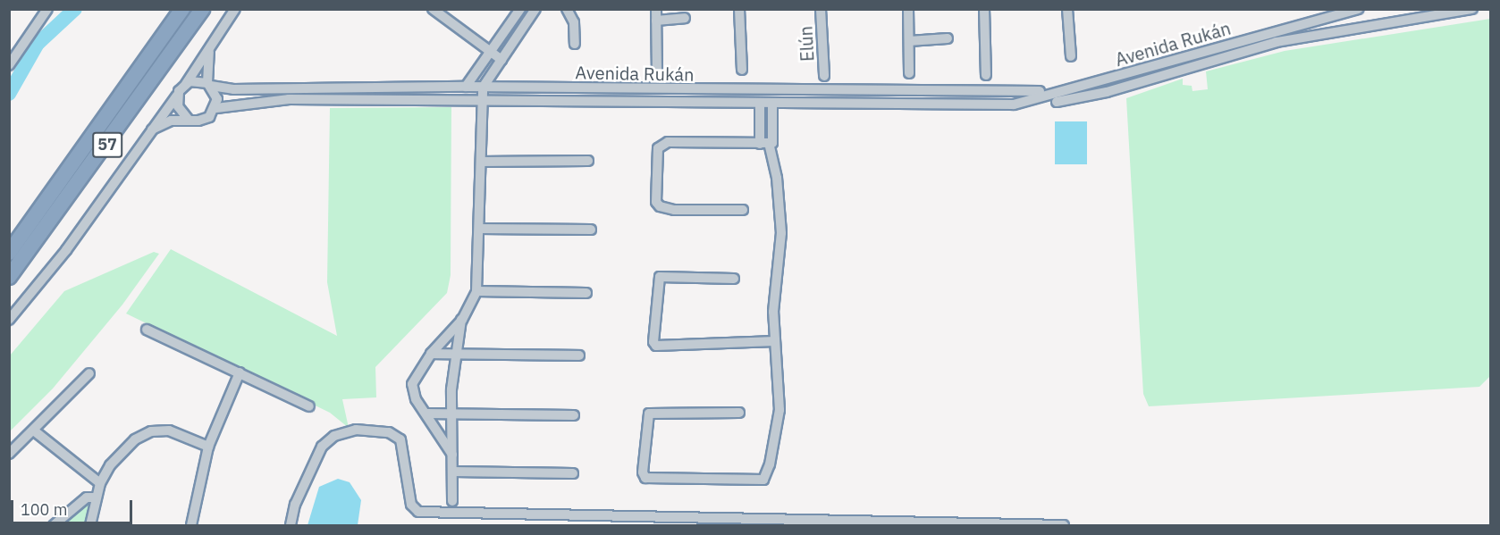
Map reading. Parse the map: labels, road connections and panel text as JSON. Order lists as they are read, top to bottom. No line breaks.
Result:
{"streets":{"highway":["57"],"street":["Elún","Avenida Rukán"]},"scale_bar":"100 m"}
